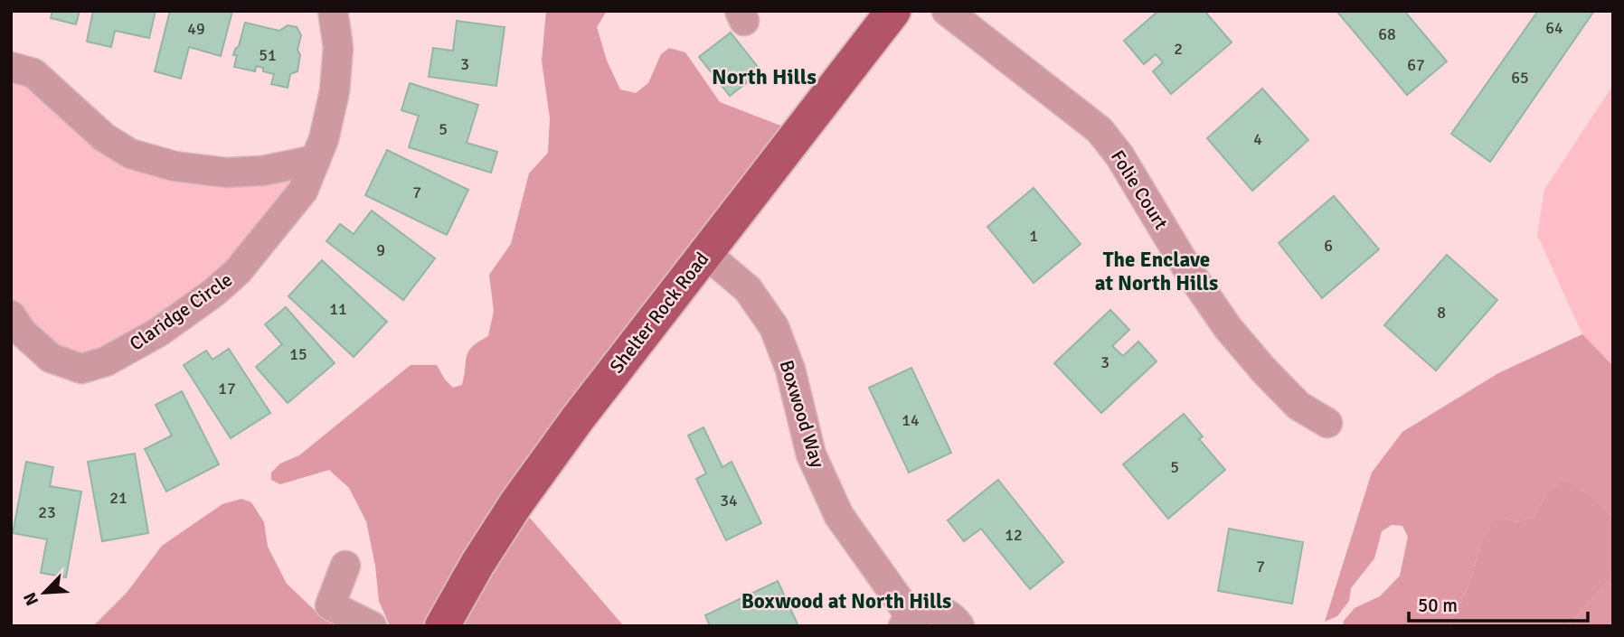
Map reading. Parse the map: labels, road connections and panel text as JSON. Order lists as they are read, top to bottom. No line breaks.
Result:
{"streets":{"main road":["Shelter Rock Road"],"street":["Folie Court","Claridge Circle","Boxwood Way"]},"crossings":[["Shelter Rock Road","Boxwood Way"]],"districts":["North Hills","The Enclave at North Hills","Boxwood at North Hills"],"house_numbers":["64","49","68","2","51","3","67","65","5","4","7","1","6","9","11","8","15","3","17","14","5","21","34","23","12","7"],"scale_bar":"50 m","north":"bottom left"}
